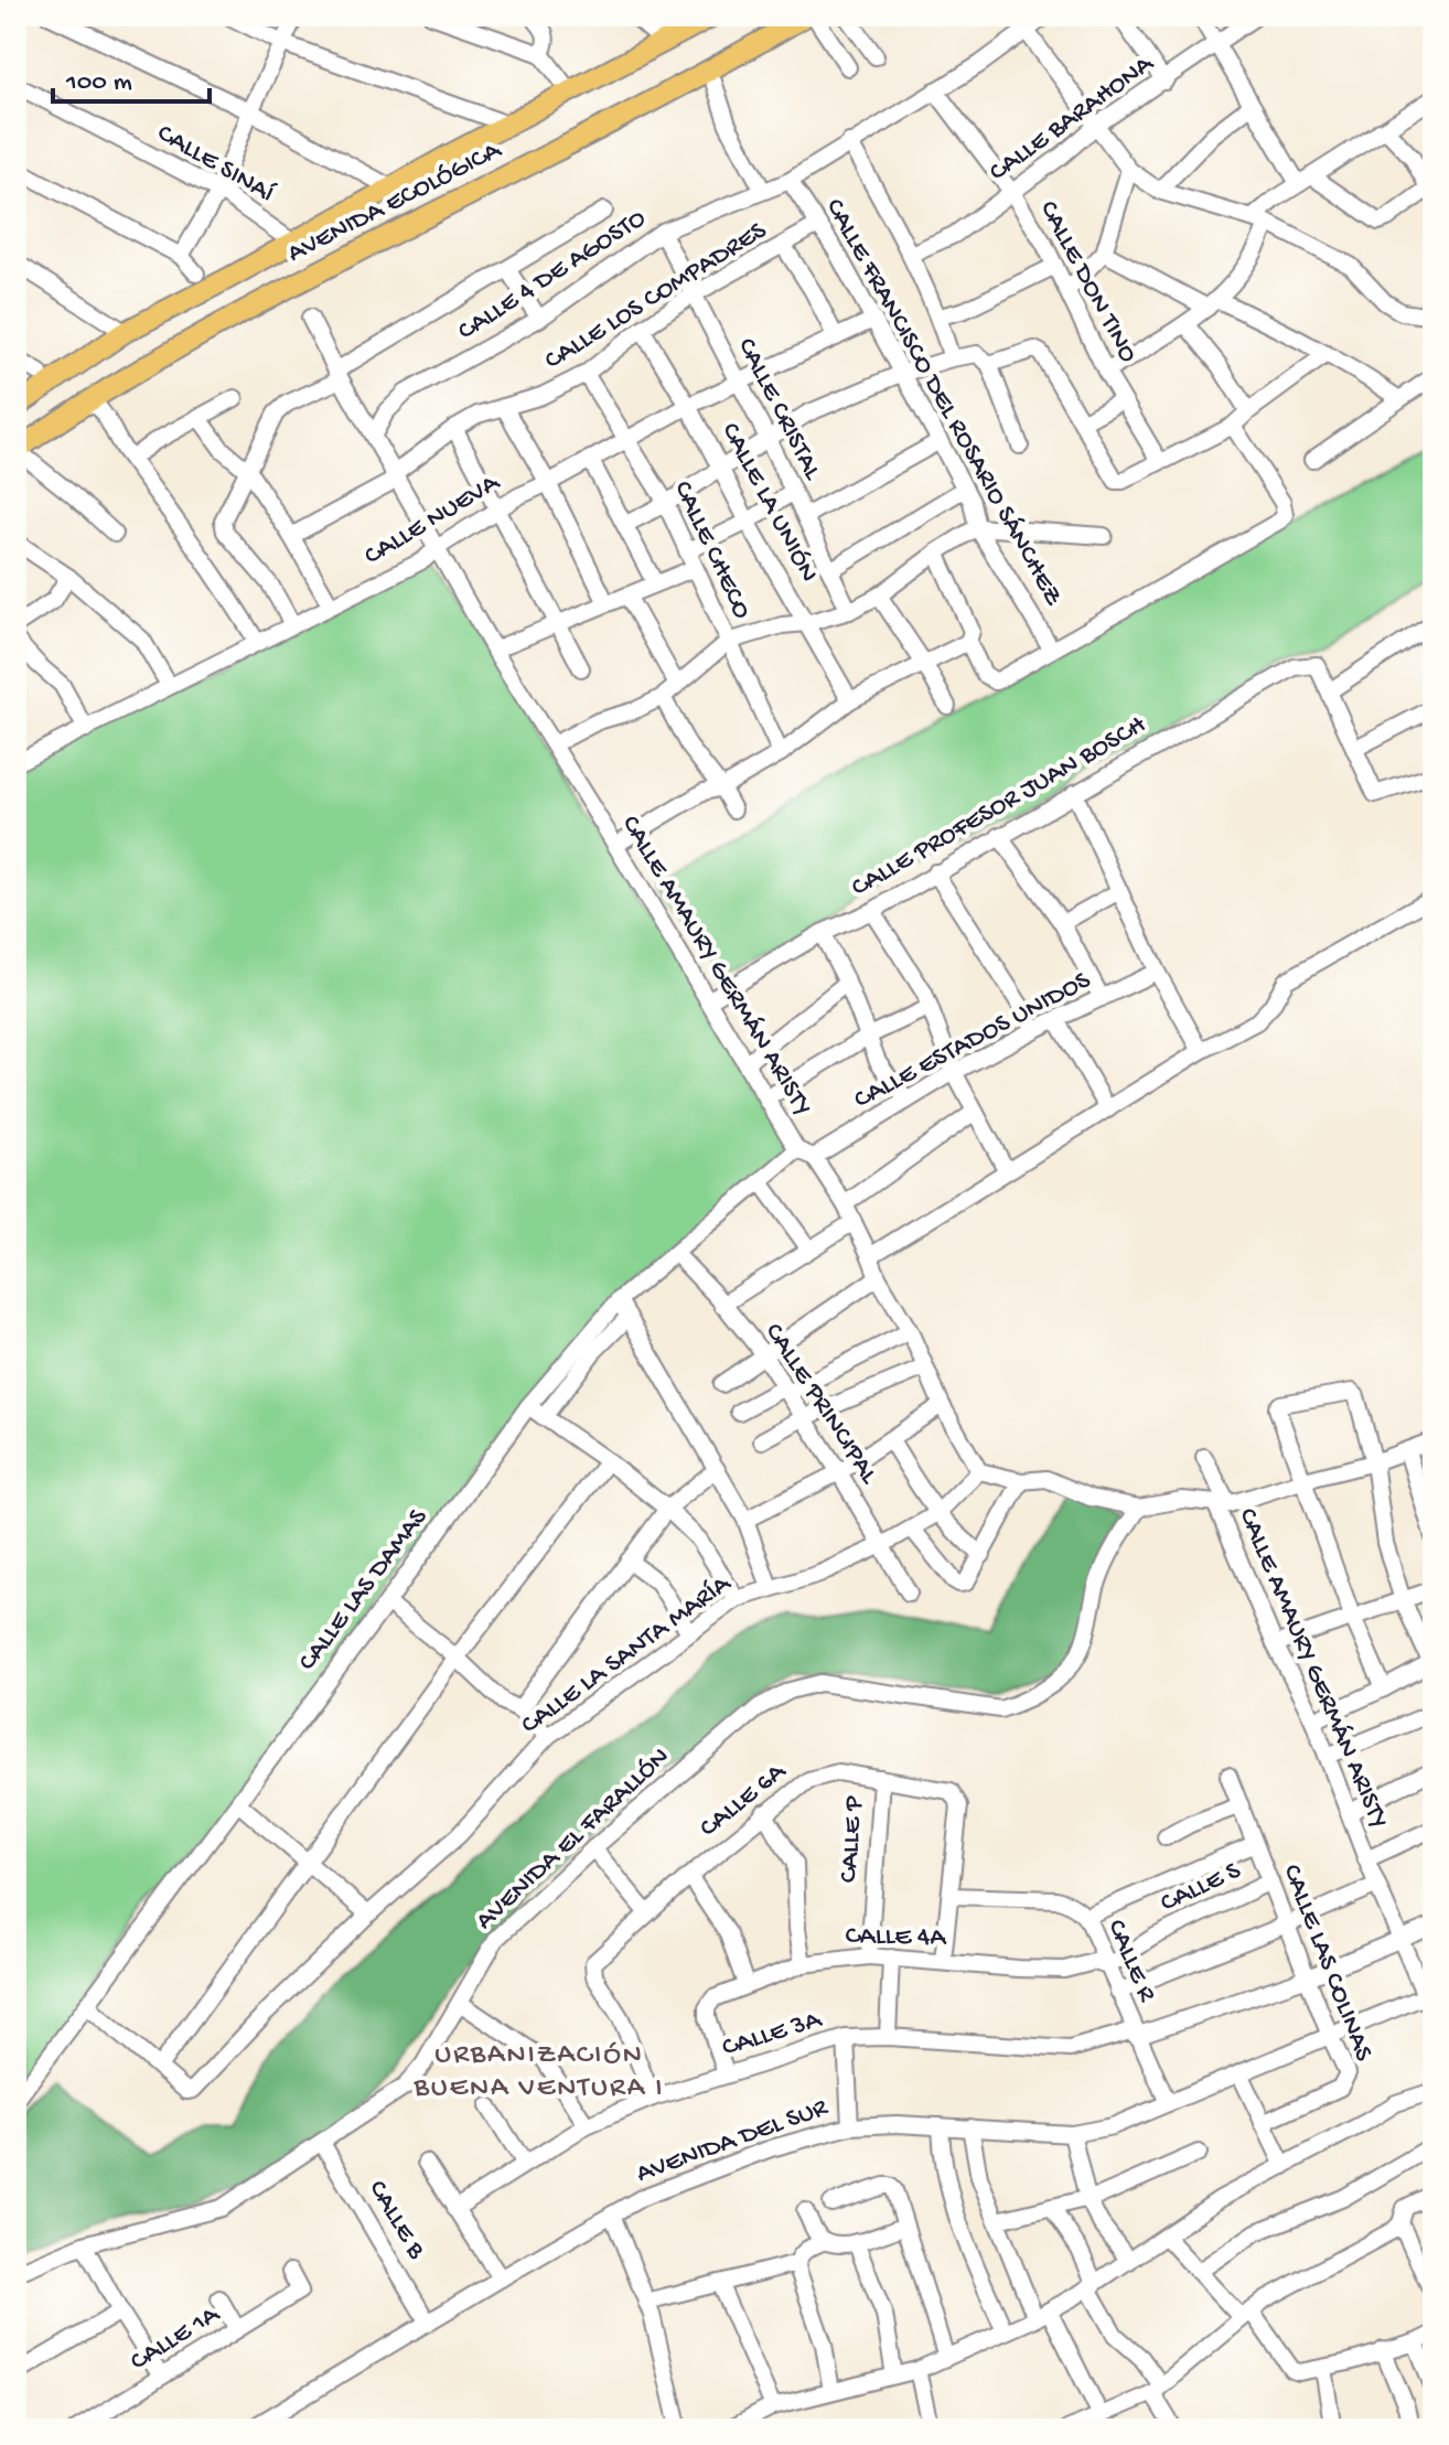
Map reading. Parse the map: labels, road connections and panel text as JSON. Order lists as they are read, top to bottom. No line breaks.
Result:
{"streets":{"main road":["AVENIDA ECOLÓGICA"],"street":["CALLE BARAHONA","CALLE SINAÍ","CALLE 4 DE AGOSTO","CALLE DON TINO","CALLE LOS COMPADRES","CALLE FRANCISCO DEL ROSARIO SÁNCHEZ","CALLE CRISTAL","CALLE LA UNIÓN","CALLE NUEVA","CALLE CHECO","CALLE PROFESOR JUAN BOSCH","CALLE AMAURY GERMÁN ARISTY","CALLE ESTADOS UNIDOS","CALLE PRINCIPAL","CALLE LAS DAMAS","CALLE LA SANTA MARÍA","CALLE 6A","AVENIDA EL FARALLÓN","CALLE P","CALLE S","CALLE 4A","CALLE R","CALLE LAS COLINAS","CALLE 3A","AVENIDA DEL SUR","CALLE B","CALLE 1A"]},"crossings":[["CALLE BARAHONA","CALLE DON TINO"],["CALLE SINAÍ","AVENIDA ECOLÓGICA"],["CALLE 4 DE AGOSTO","CALLE DON TINO"],["CALLE 4 DE AGOSTO","CALLE FRANCISCO DEL ROSARIO SÁNCHEZ"],["CALLE 4 DE AGOSTO","CALLE CRISTAL"],["CALLE 4 DE AGOSTO","CALLE AMAURY GERMÁN ARISTY"],["CALLE LOS COMPADRES","CALLE FRANCISCO DEL ROSARIO SÁNCHEZ"],["CALLE LOS COMPADRES","CALLE CRISTAL"],["CALLE LOS COMPADRES","CALLE LA UNIÓN"],["CALLE LOS COMPADRES","CALLE CHECO"],["CALLE LOS COMPADRES","CALLE AMAURY GERMÁN ARISTY"],["CALLE FRANCISCO DEL ROSARIO SÁNCHEZ","CALLE NUEVA"],["CALLE CRISTAL","CALLE NUEVA"],["CALLE LA UNIÓN","CALLE NUEVA"],["CALLE NUEVA","CALLE CHECO"],["CALLE NUEVA","CALLE AMAURY GERMÁN ARISTY"],["CALLE PROFESOR JUAN BOSCH","CALLE AMAURY GERMÁN ARISTY"],["CALLE AMAURY GERMÁN ARISTY","CALLE ESTADOS UNIDOS"],["CALLE AMAURY GERMÁN ARISTY","CALLE LAS DAMAS"],["CALLE AMAURY GERMÁN ARISTY","CALLE LA SANTA MARÍA"],["CALLE AMAURY GERMÁN ARISTY","AVENIDA EL FARALLÓN"],["CALLE AMAURY GERMÁN ARISTY","CALLE 3A"],["CALLE AMAURY GERMÁN ARISTY","AVENIDA DEL SUR"],["CALLE PRINCIPAL","CALLE LAS DAMAS"],["CALLE PRINCIPAL","CALLE LA SANTA MARÍA"],["CALLE 6A","CALLE P"],["CALLE 6A","CALLE R"],["CALLE 6A","CALLE 3A"],["AVENIDA EL FARALLÓN","CALLE B"],["CALLE P","CALLE 4A"],["CALLE S","CALLE 4A"],["CALLE S","CALLE R"],["CALLE S","CALLE LAS COLINAS"],["CALLE 4A","CALLE R"],["CALLE 4A","CALLE 3A"],["CALLE R","CALLE 3A"],["CALLE R","AVENIDA DEL SUR"],["CALLE LAS COLINAS","CALLE 3A"],["CALLE LAS COLINAS","AVENIDA DEL SUR"],["AVENIDA DEL SUR","CALLE B"]],"districts":["URBANIZACIÓN BUENA VENTURA I"],"scale_bar":"100 m"}
